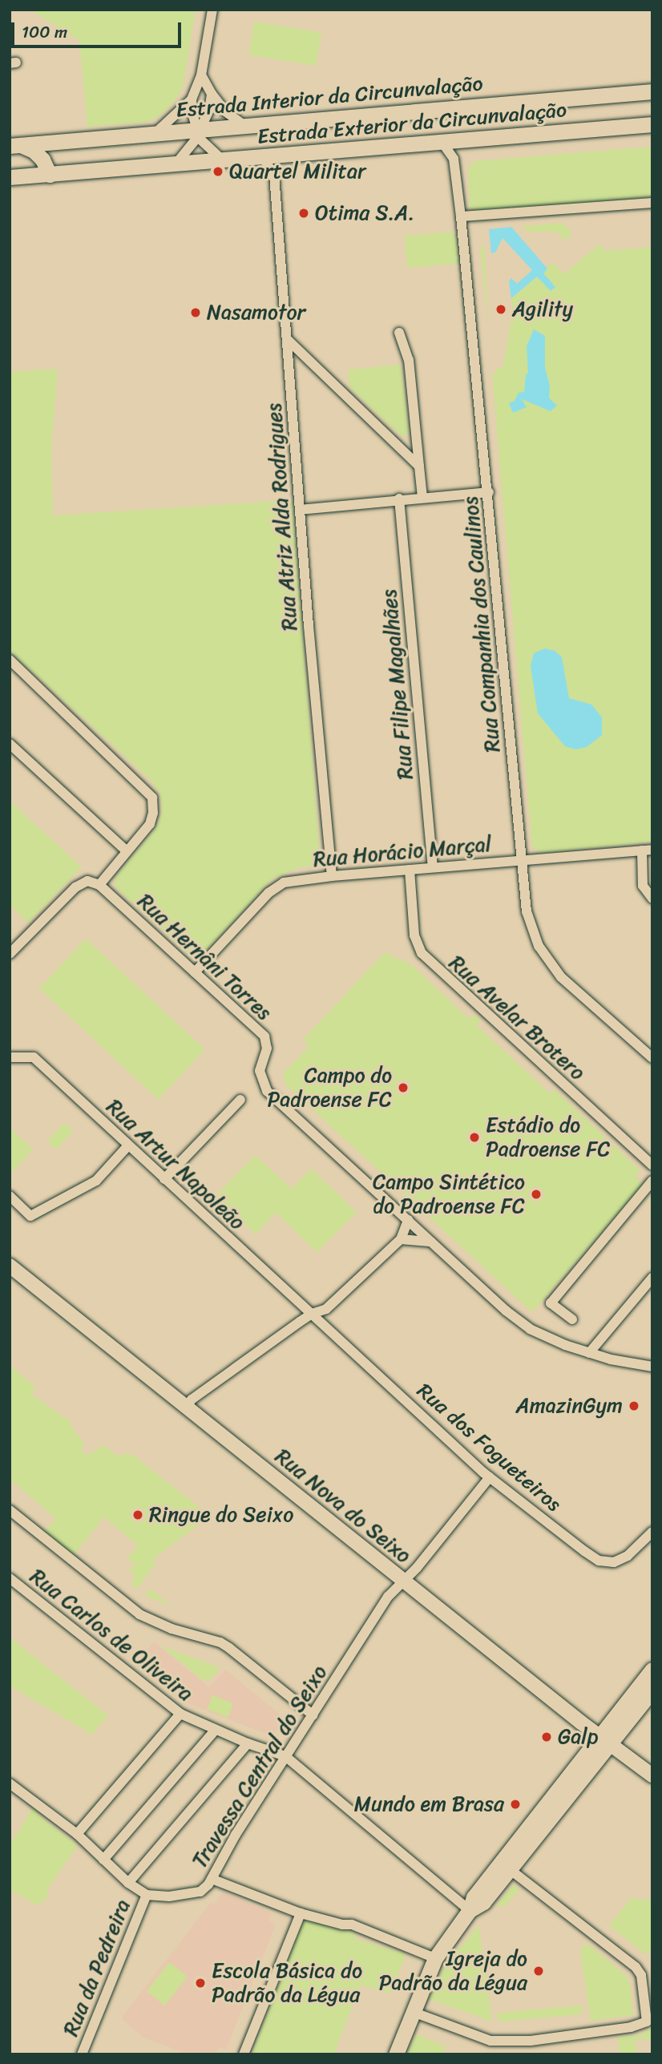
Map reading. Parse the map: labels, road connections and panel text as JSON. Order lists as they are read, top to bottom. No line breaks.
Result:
{"streets":{"main road":["Estrada Interior da Circunvalação","Estrada Exterior da Circunvalação","Rua Nova do Seixo"],"street":["Rua Atriz Alda Rodrigues","Rua Companhia dos Caulinos","Rua Filipe Magalhães","Rua Horácio Marçal","Rua Hernâni Torres","Rua Avelar Brotero","Rua Artur Napoleão","Rua dos Fogueteiros","Rua Carlos de Oliveira","Travessa Central do Seixo","Rua da Pedreira"]},"crossings":[["Estrada Exterior da Circunvalação","Rua Atriz Alda Rodrigues"],["Estrada Exterior da Circunvalação","Rua Companhia dos Caulinos"],["Rua Atriz Alda Rodrigues","Rua Horácio Marçal"],["Rua Companhia dos Caulinos","Rua Horácio Marçal"],["Rua Filipe Magalhães","Rua Horácio Marçal"],["Rua Horácio Marçal","Rua Hernâni Torres"],["Rua Horácio Marçal","Rua Avelar Brotero"],["Rua Artur Napoleão","Rua dos Fogueteiros"],["Rua dos Fogueteiros","Travessa Central do Seixo"],["Rua Nova do Seixo","Travessa Central do Seixo"],["Rua Carlos de Oliveira","Travessa Central do Seixo"],["Travessa Central do Seixo","Rua da Pedreira"]],"places":["Quartel Militar","Otima S.A.","Agility","Nasamotor","Campo do Padroense FC","Estádio do Padroense FC","Campo Sintético do Padroense FC","AmazinGym","Ringue do Seixo","Galp","Mundo em Brasa","Igreja do Padrão da Légua","Escola Básica do Padrão da Légua"],"scale_bar":"100 m"}
